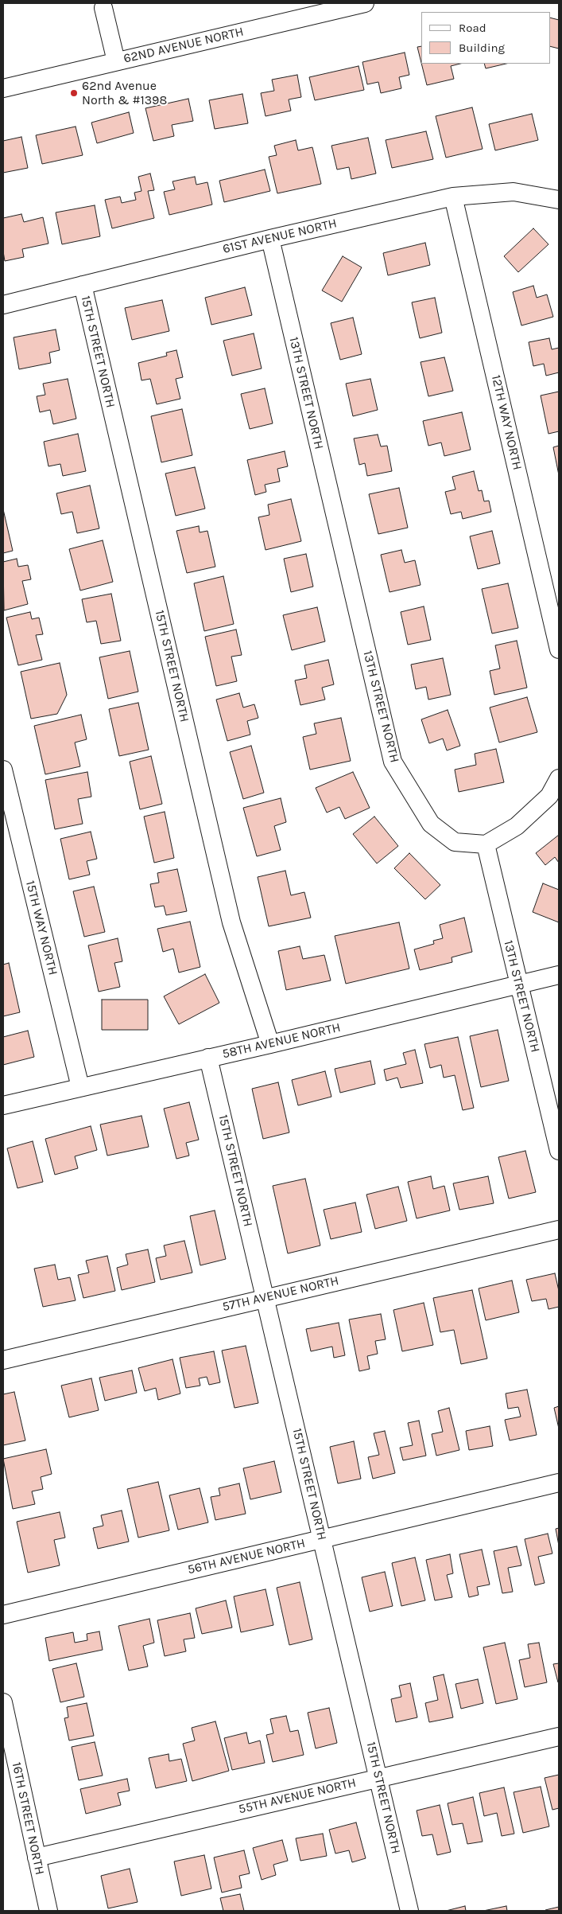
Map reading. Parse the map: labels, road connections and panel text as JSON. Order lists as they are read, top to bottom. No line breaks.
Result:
{"streets":{"street":["62ND AVENUE NORTH","61ST AVENUE NORTH","15TH STREET NORTH","13TH STREET NORTH","12TH WAY NORTH","15TH WAY NORTH","58TH AVENUE NORTH","57TH AVENUE NORTH","56TH AVENUE NORTH","55TH AVENUE NORTH","16TH STREET NORTH"]},"crossings":[["61ST AVENUE NORTH","15TH STREET NORTH"],["61ST AVENUE NORTH","13TH STREET NORTH"],["61ST AVENUE NORTH","12TH WAY NORTH"],["15TH STREET NORTH","58TH AVENUE NORTH"],["15TH STREET NORTH","57TH AVENUE NORTH"],["15TH STREET NORTH","56TH AVENUE NORTH"],["15TH STREET NORTH","55TH AVENUE NORTH"],["13TH STREET NORTH","58TH AVENUE NORTH"],["15TH WAY NORTH","58TH AVENUE NORTH"],["55TH AVENUE NORTH","16TH STREET NORTH"]],"places":["62nd Avenue North & #1398"],"legend":["Road","Building"]}
